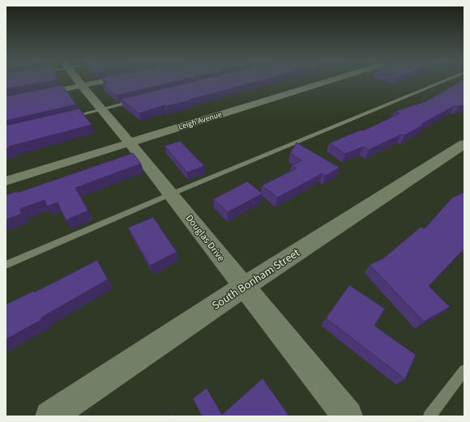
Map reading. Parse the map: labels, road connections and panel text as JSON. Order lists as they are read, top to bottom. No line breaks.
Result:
{"streets":{"street":["Leigh Avenue","Douglas Drive","South Bonham Street"]},"crossings":[["Leigh Avenue","Douglas Drive"],["Douglas Drive","South Bonham Street"]]}
